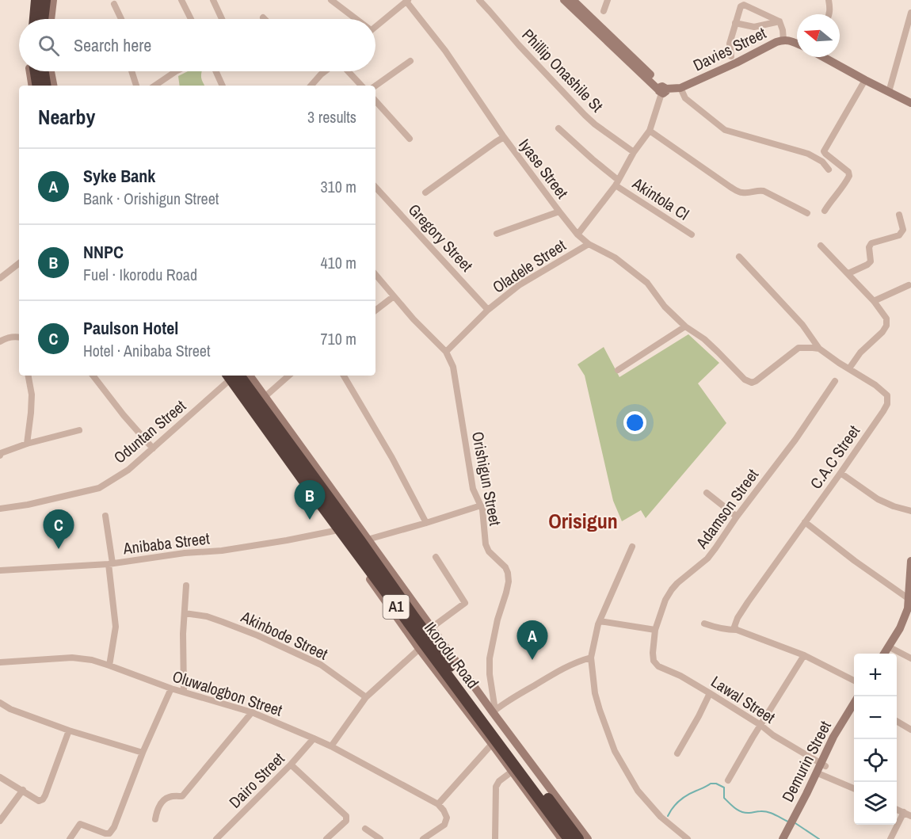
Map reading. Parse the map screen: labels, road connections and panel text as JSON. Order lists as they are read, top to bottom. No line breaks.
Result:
{"streets":{"highway":["A1","Ikorodu Road"],"street":["Davies Street","Phillip Onashile St","Iyase Street","Akintola Cl","Gregory Street","Oladele Street","Oduntan Street","C.A.C Street","Orishigun Street","Adamson Street","Anibaba Street","Akinbode Street","Oluwalogbon Street","Lawal Street","Demurin Street","Dairo Street"]},"crossings":[["Iyase Street","Oladele Street"],["Gregory Street","Oladele Street"],["Oladele Street","Orishigun Street"],["Oduntan Street","Ikorodu Road"],["Orishigun Street","Ikorodu Road"],["Adamson Street","Lawal Street"],["Anibaba Street","Ikorodu Road"],["Oluwalogbon Street","Dairo Street"],["Lawal Street","Demurin Street"]],"districts":["Orisigun"],"north":"left","page":{"search":"Search here","heading":["Nearby","3 results"],"list":[{"mark":"A","name":"Syke Bank","note":"Bank · Orishigun Street","value":"310 m"},{"mark":"B","name":"NNPC","note":"Fuel · Ikorodu Road","value":"410 m"},{"mark":"C","name":"Paulson Hotel","note":"Hotel · Anibaba Street","value":"710 m"}],"pins":["B","C","A"],"map_buttons":["+","−"]}}
